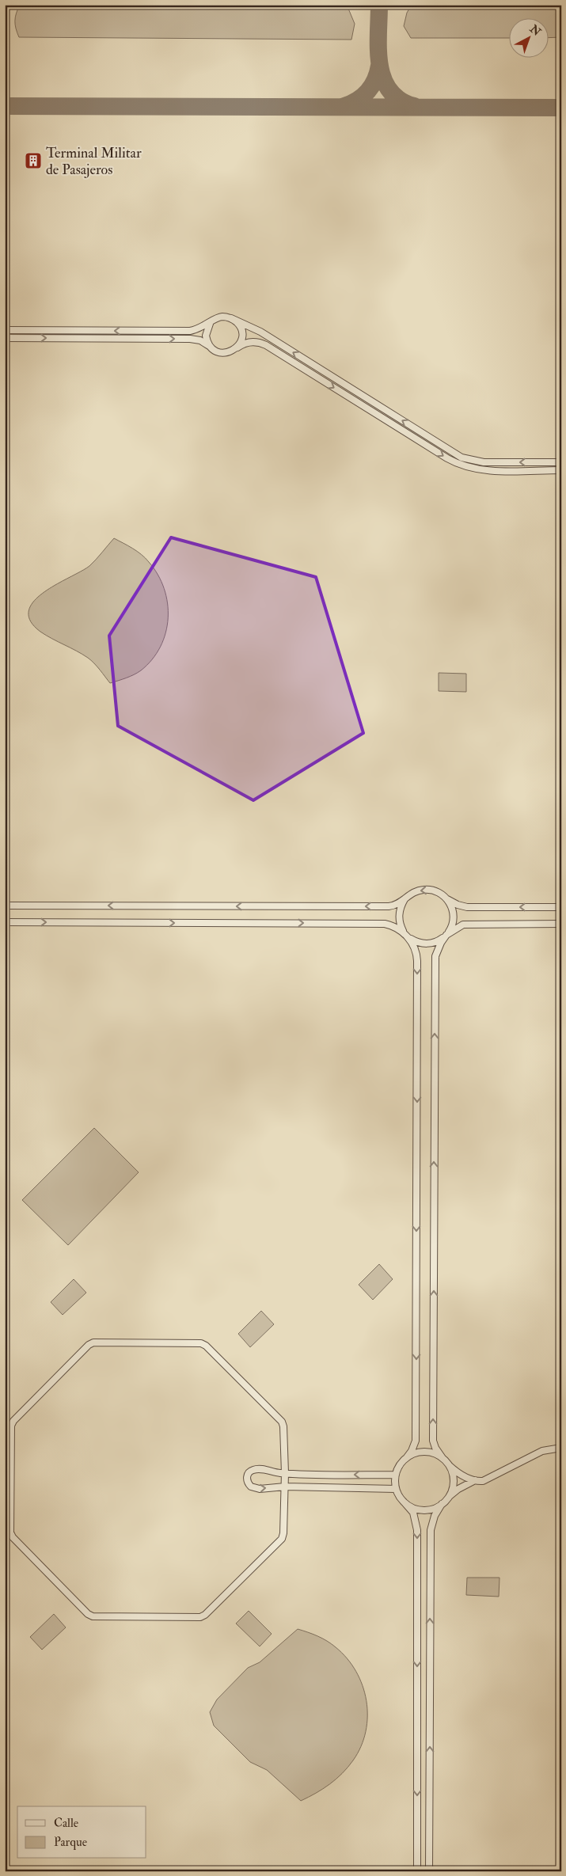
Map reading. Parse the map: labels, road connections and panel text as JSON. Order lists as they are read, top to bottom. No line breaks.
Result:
{"places":{"building":["Terminal Militar de Pasajeros"]},"legend":["Calle","Parque"],"north":"top right"}
